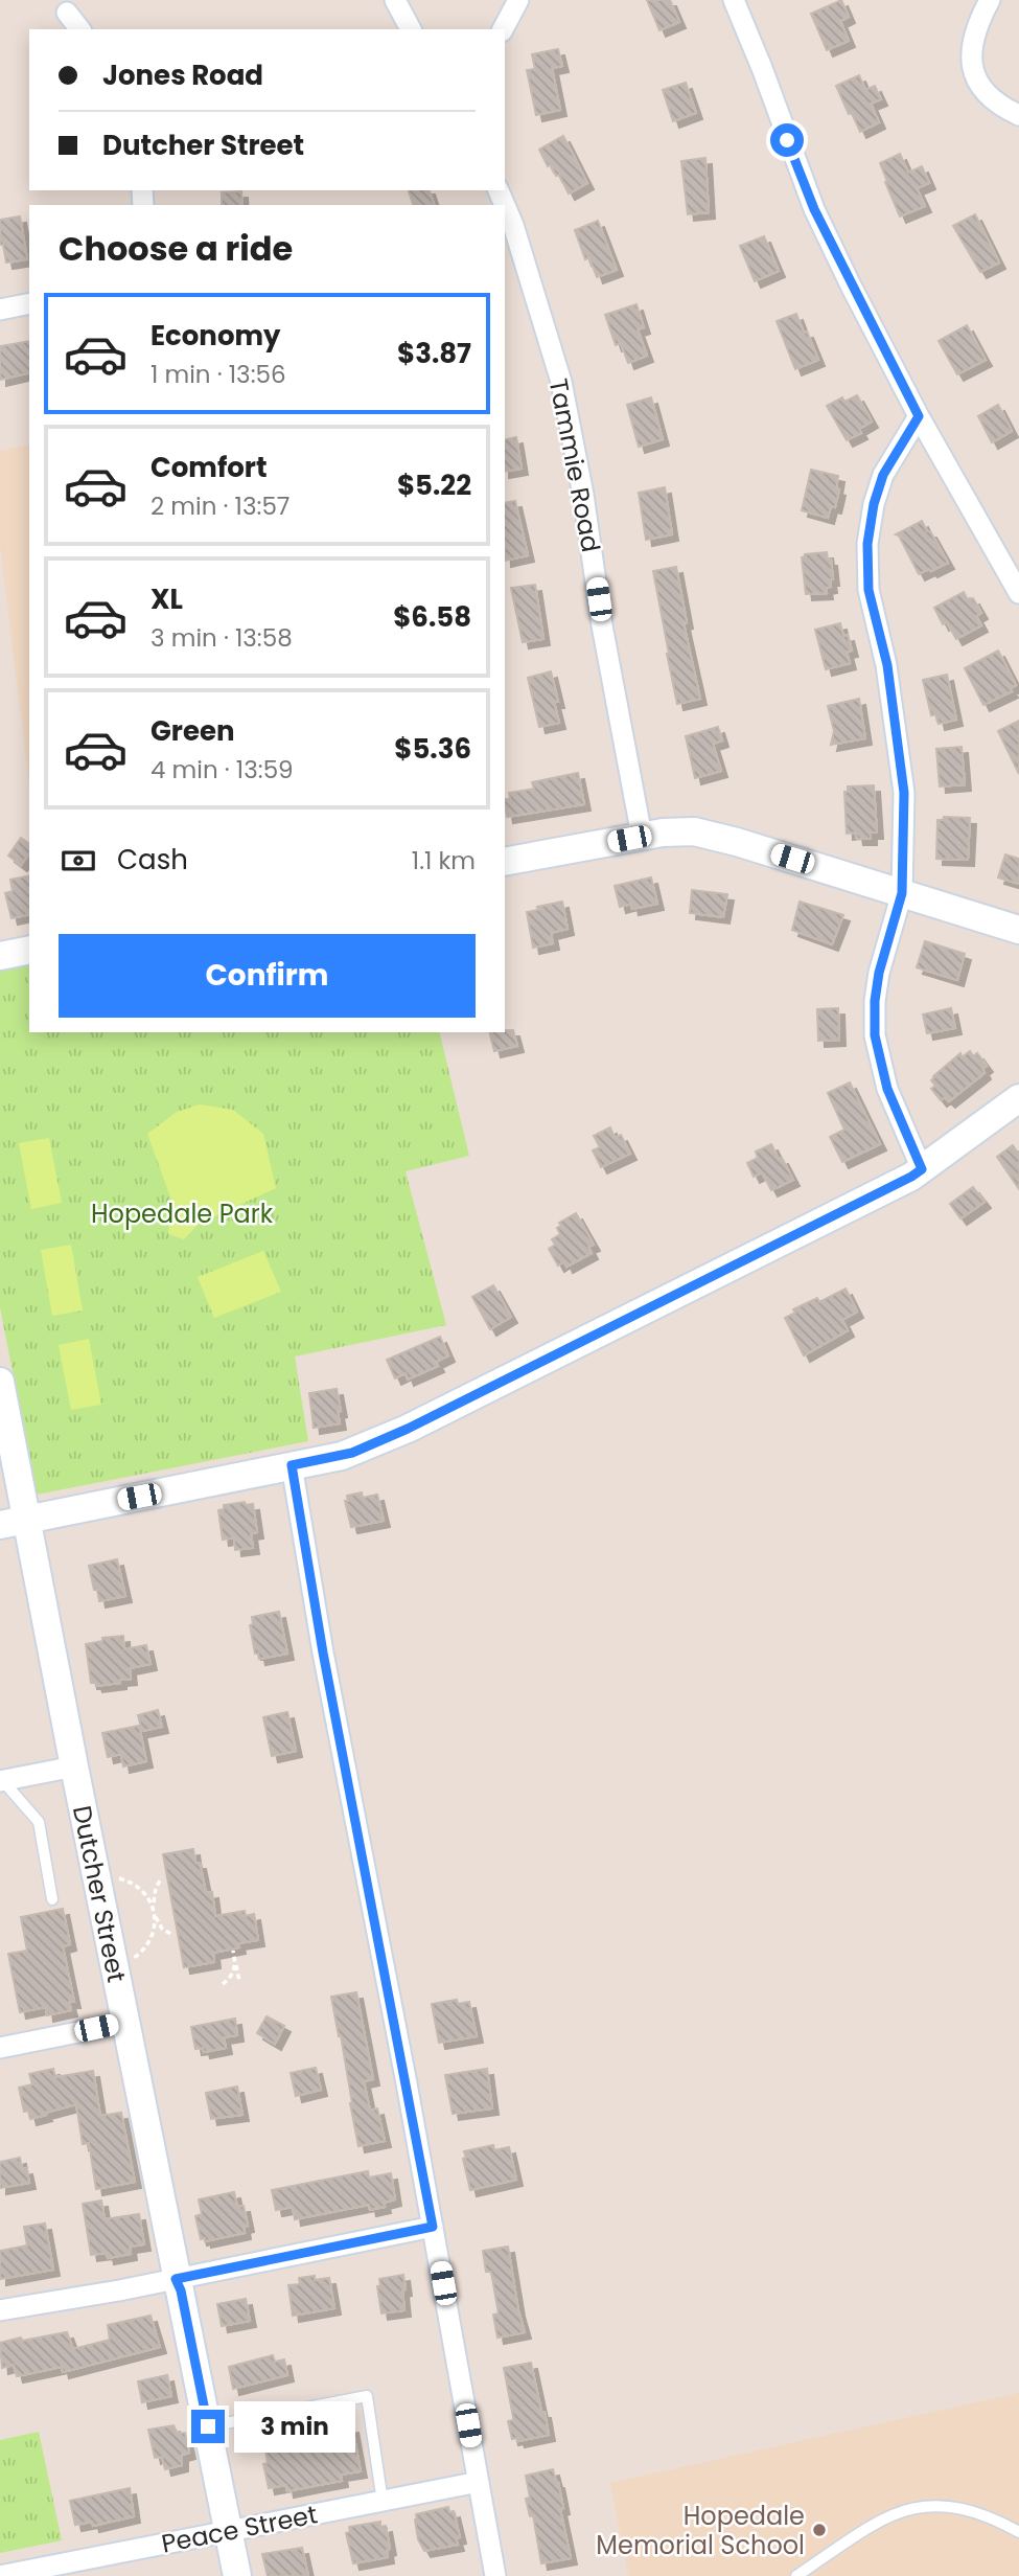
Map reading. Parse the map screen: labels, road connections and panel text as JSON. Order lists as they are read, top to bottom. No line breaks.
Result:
{"streets":{"street":["Tammie Road","Dutcher Street","Peace Street"]},"crossings":[["Dutcher Street","Peace Street"]],"parks":["Hopedale Park"],"places":["Hopedale Memorial School"],"page":{"banner":["Jones Road","Dutcher Street"],"heading":"Choose a ride","list":[{"name":"Economy","note":"1 min · 13:56","value":"$3.87"},{"name":"Comfort","note":"2 min · 13:57","value":"$5.22"},{"name":"XL","note":"3 min · 13:58","value":"$6.58"},{"name":"Green","note":"4 min · 13:59","value":"$5.36"}],"pay":["Cash","1.1 km"],"buttons":"Confirm","bubble":"3 min"}}
